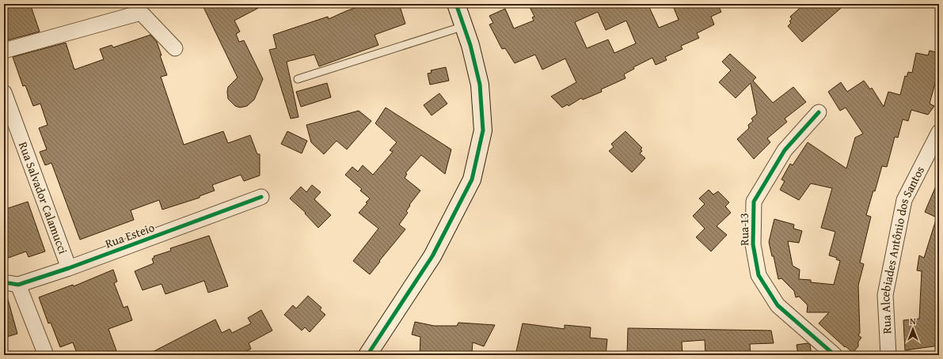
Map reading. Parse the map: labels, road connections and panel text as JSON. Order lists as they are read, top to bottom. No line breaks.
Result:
{"streets":{"street":["Rua Salvador Calamucci","Rua 13","Rua Esteio","Rua Alcebiades Antônio dos Santos"]},"crossings":[["Rua Salvador Calamucci","Rua Esteio"]],"north":"top"}
